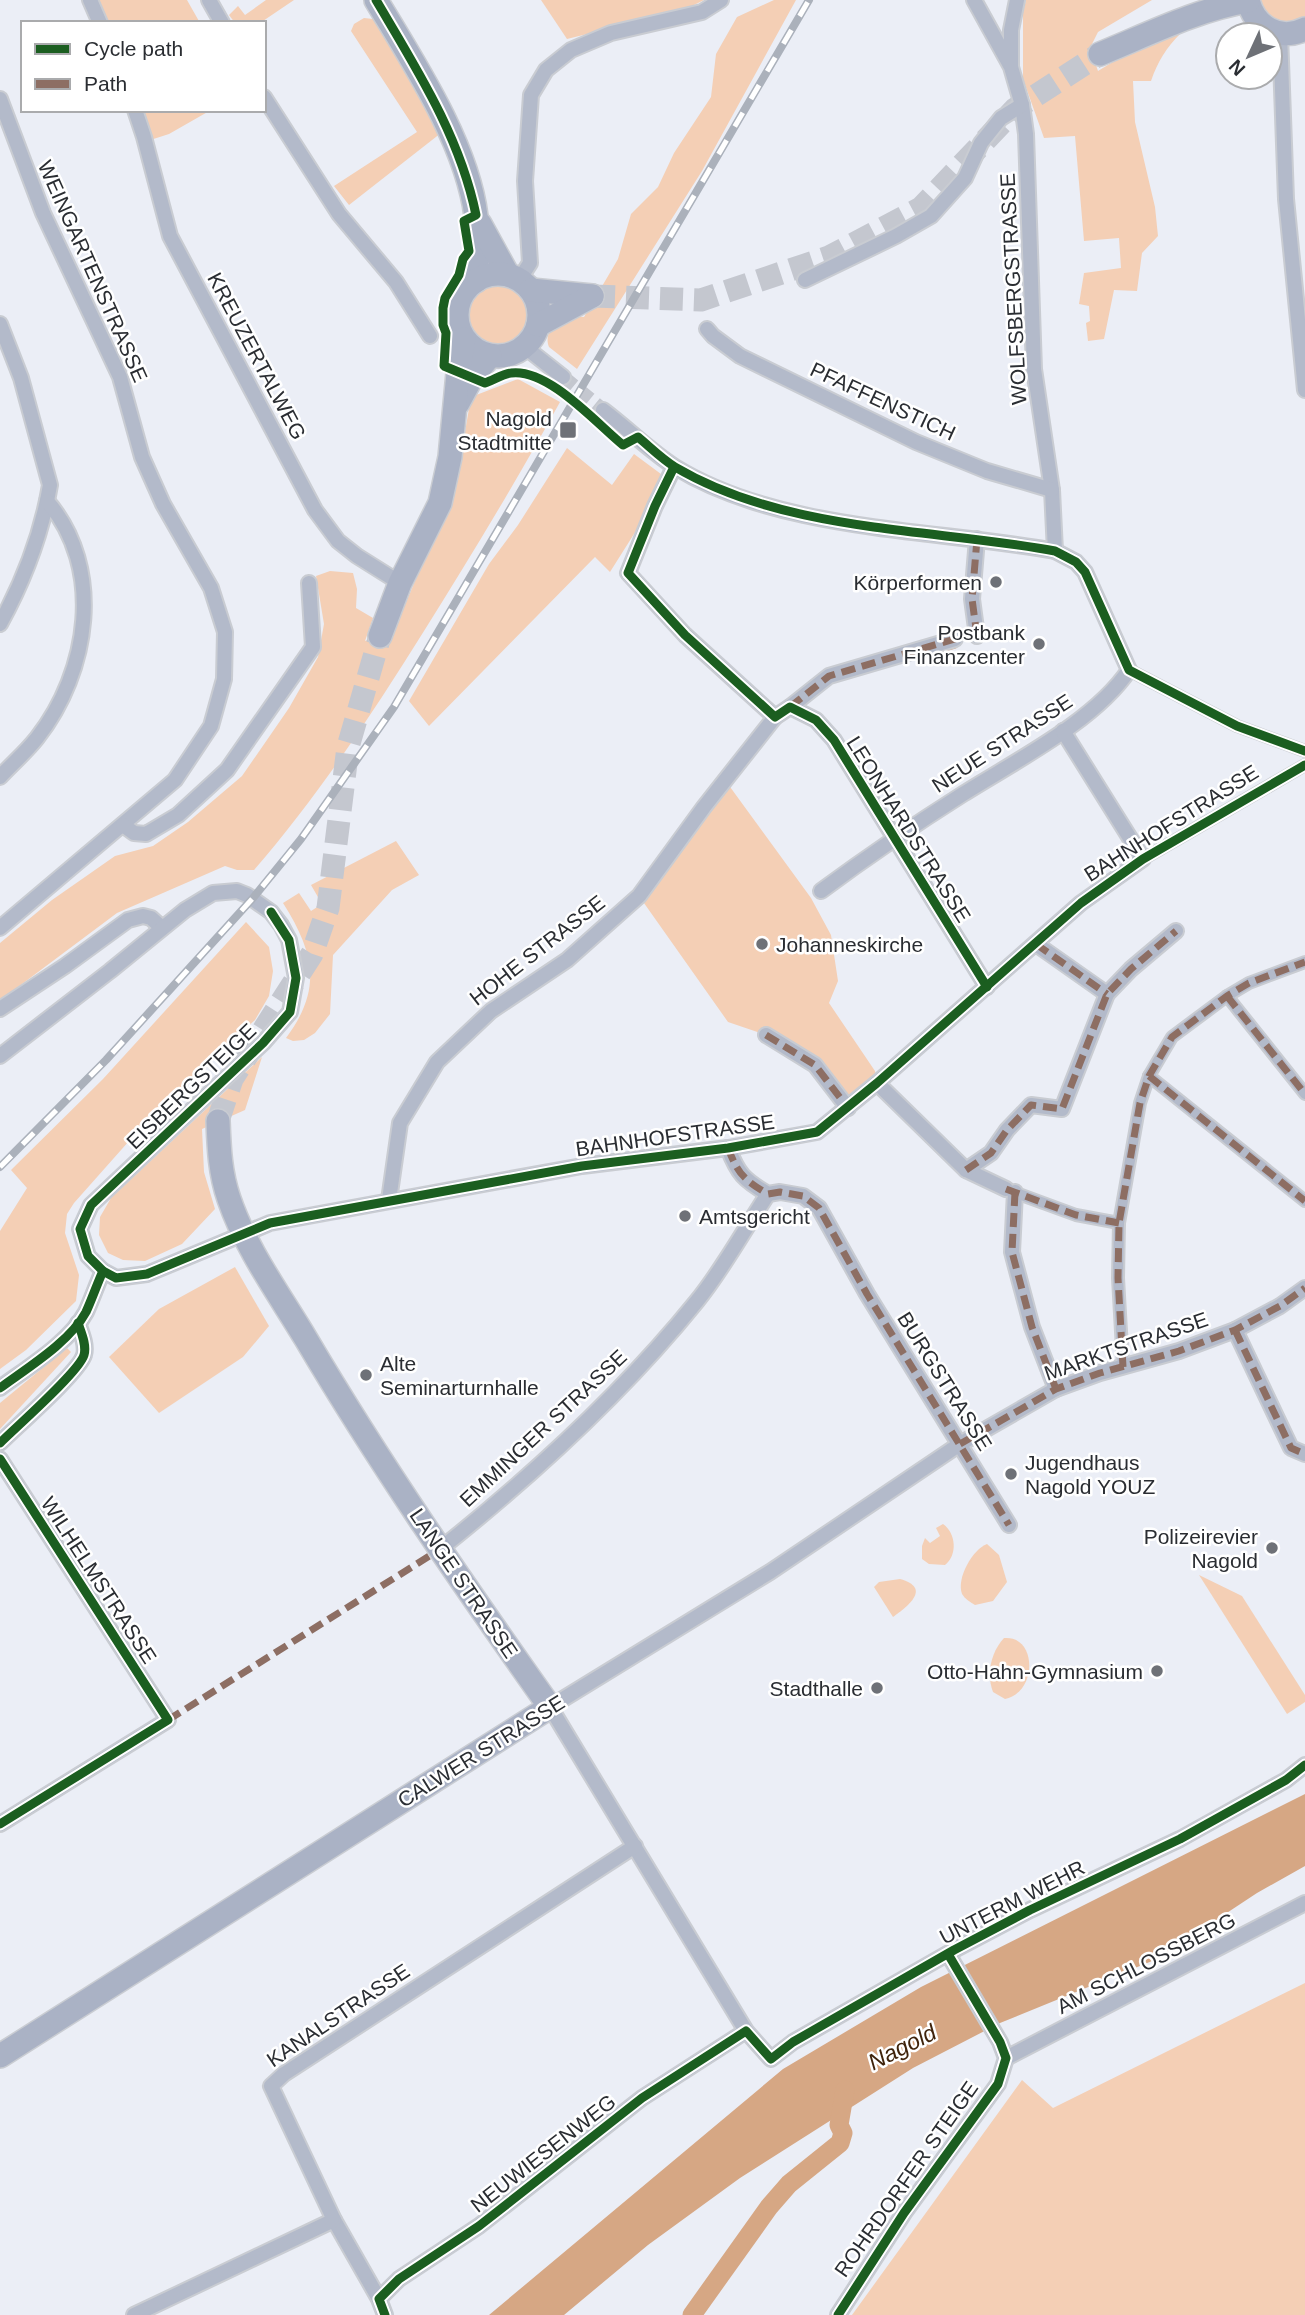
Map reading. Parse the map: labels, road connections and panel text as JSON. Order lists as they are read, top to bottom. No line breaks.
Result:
{"streets":{"main road":["LANGE STRASSE","CALWER STRASSE"],"street":["WEINGARTENSTRASSE","WOLFSBERGSTRASSE","KREUZERTALWEG","PFAFFENSTICH","NEUE STRASSE","BAHNHOFSTRASSE","LEONHARDSTRASSE","HOHE STRASSE","EISBERGSTEIGE","MARKTSTRASSE","BURGSTRASSE","EMMINGER STRASSE","WILHELMSTRASSE","UNTERM WEHR","AM SCHLOSSBERG","KANALSTRASSE","NEUWIESENWEG","ROHRDORFER STEIGE"]},"crossings":[["WOLFSBERGSTRASSE","PFAFFENSTICH"],["NEUE STRASSE","LEONHARDSTRASSE"],["BAHNHOFSTRASSE","LEONHARDSTRASSE"],["BAHNHOFSTRASSE","HOHE STRASSE"],["BAHNHOFSTRASSE","EISBERGSTEIGE"],["BAHNHOFSTRASSE","LANGE STRASSE"],["MARKTSTRASSE","BURGSTRASSE"],["MARKTSTRASSE","CALWER STRASSE"],["BURGSTRASSE","EMMINGER STRASSE"],["BURGSTRASSE","CALWER STRASSE"],["EMMINGER STRASSE","LANGE STRASSE"],["LANGE STRASSE","CALWER STRASSE"],["LANGE STRASSE","UNTERM WEHR"],["LANGE STRASSE","KANALSTRASSE"],["LANGE STRASSE","NEUWIESENWEG"],["UNTERM WEHR","NEUWIESENWEG"],["AM SCHLOSSBERG","ROHRDORFER STEIGE"]],"water":["Nagold"],"places":{"transit":["Nagold Stadtmitte"],"other":["Körperformen","Postbank Finanzcenter","Johanneskirche","Amtsgericht","Alte Seminarturnhalle","Jugendhaus Nagold YOUZ","Polizeirevier Nagold","Otto-Hahn-Gymnasium","Stadthalle"]},"legend":["Cycle path","Path"],"north":"bottom left"}
